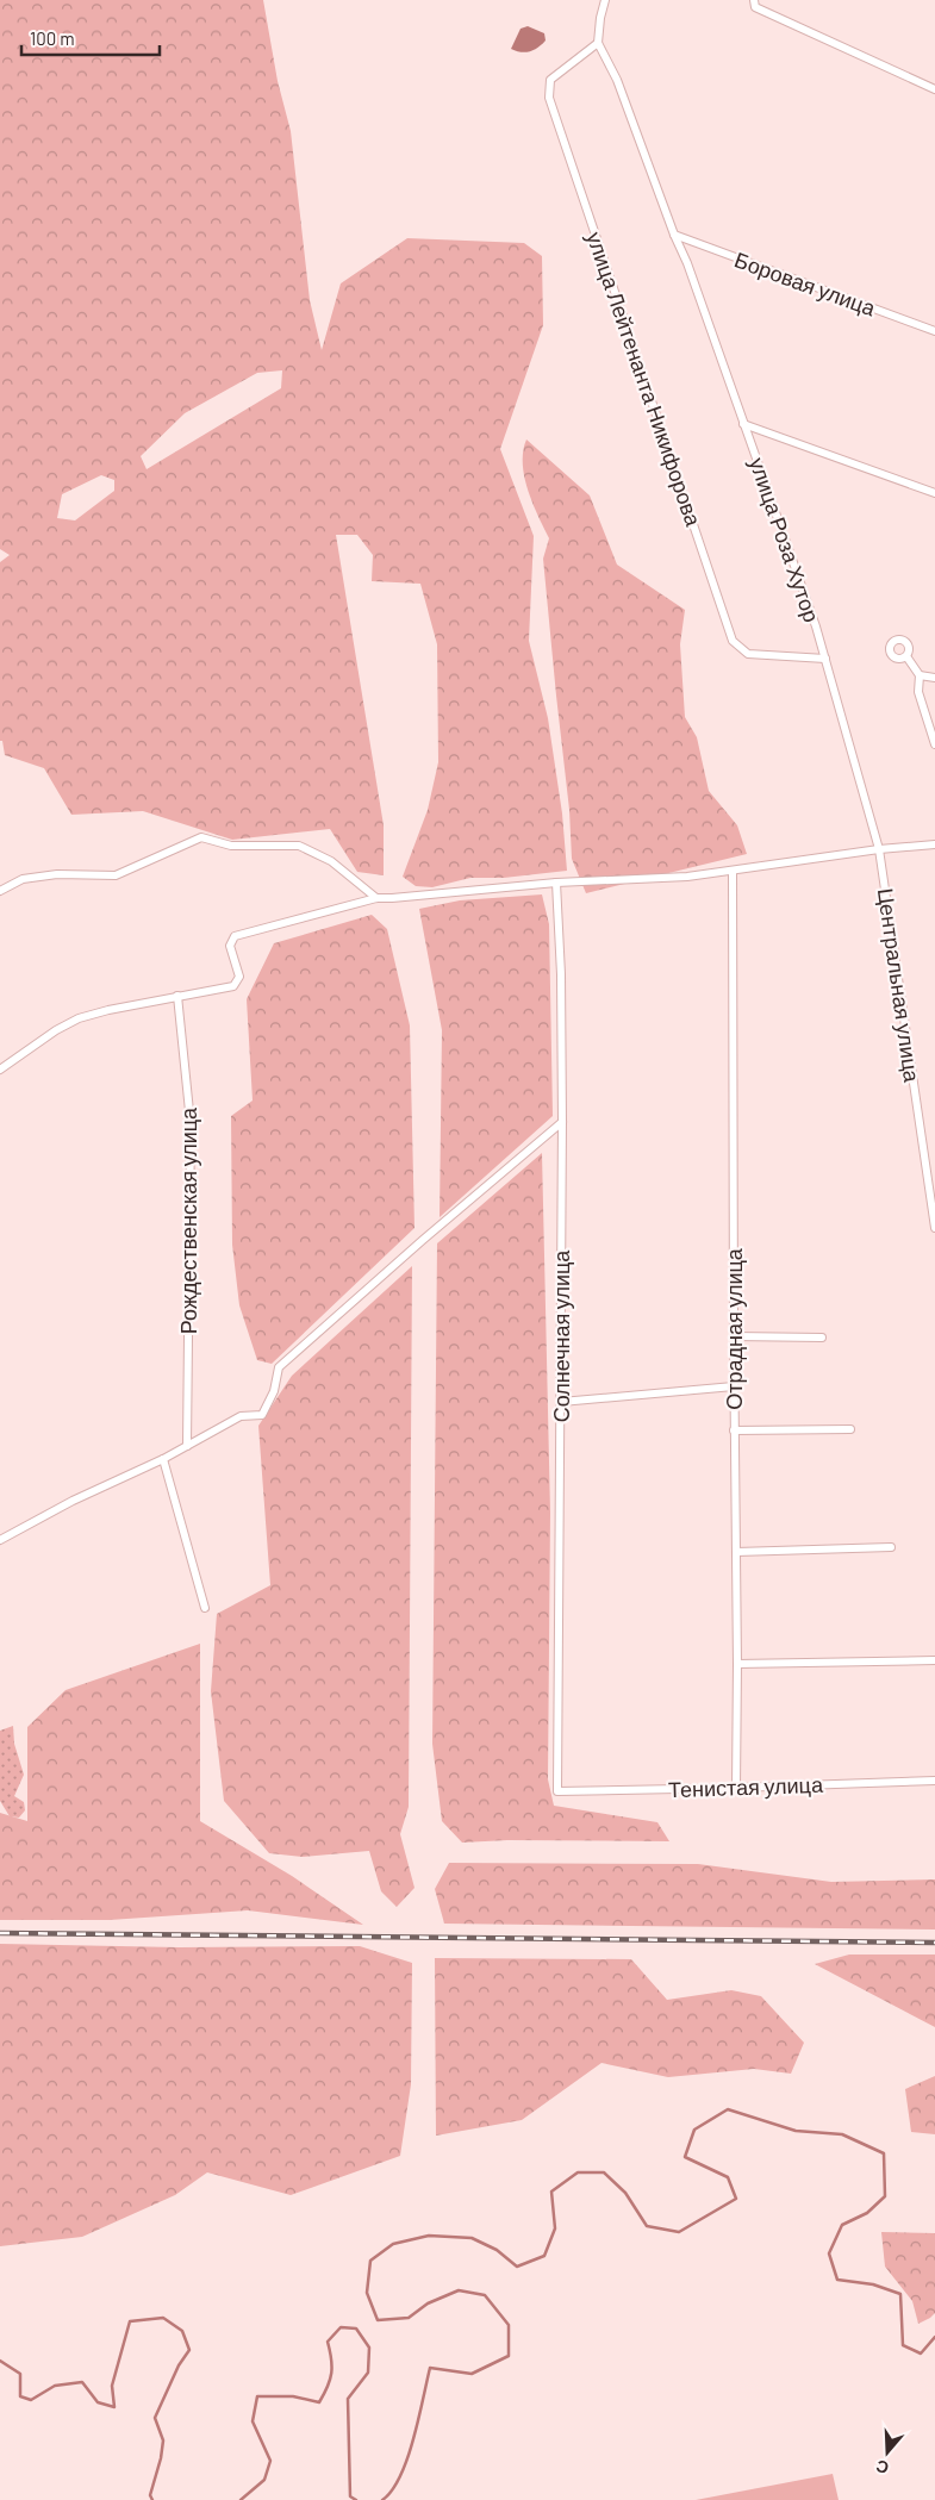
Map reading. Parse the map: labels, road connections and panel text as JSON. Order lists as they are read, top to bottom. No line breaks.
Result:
{"streets":{"street":["Боровая улица","улица Лейтенанта Никифорова","улица Роза Хутор","Центральная улица","Рождественская улица","Отрадная улица","Солнечная улица","Тенистая улица"]},"crossings":[["Боровая улица","улица Роза Хутор"],["улица Лейтенанта Никифорова","улица Роза Хутор"],["улица Роза Хутор","Центральная улица"],["Отрадная улица","Тенистая улица"],["Солнечная улица","Тенистая улица"]],"scale_bar":"100 m","north":"bottom"}
